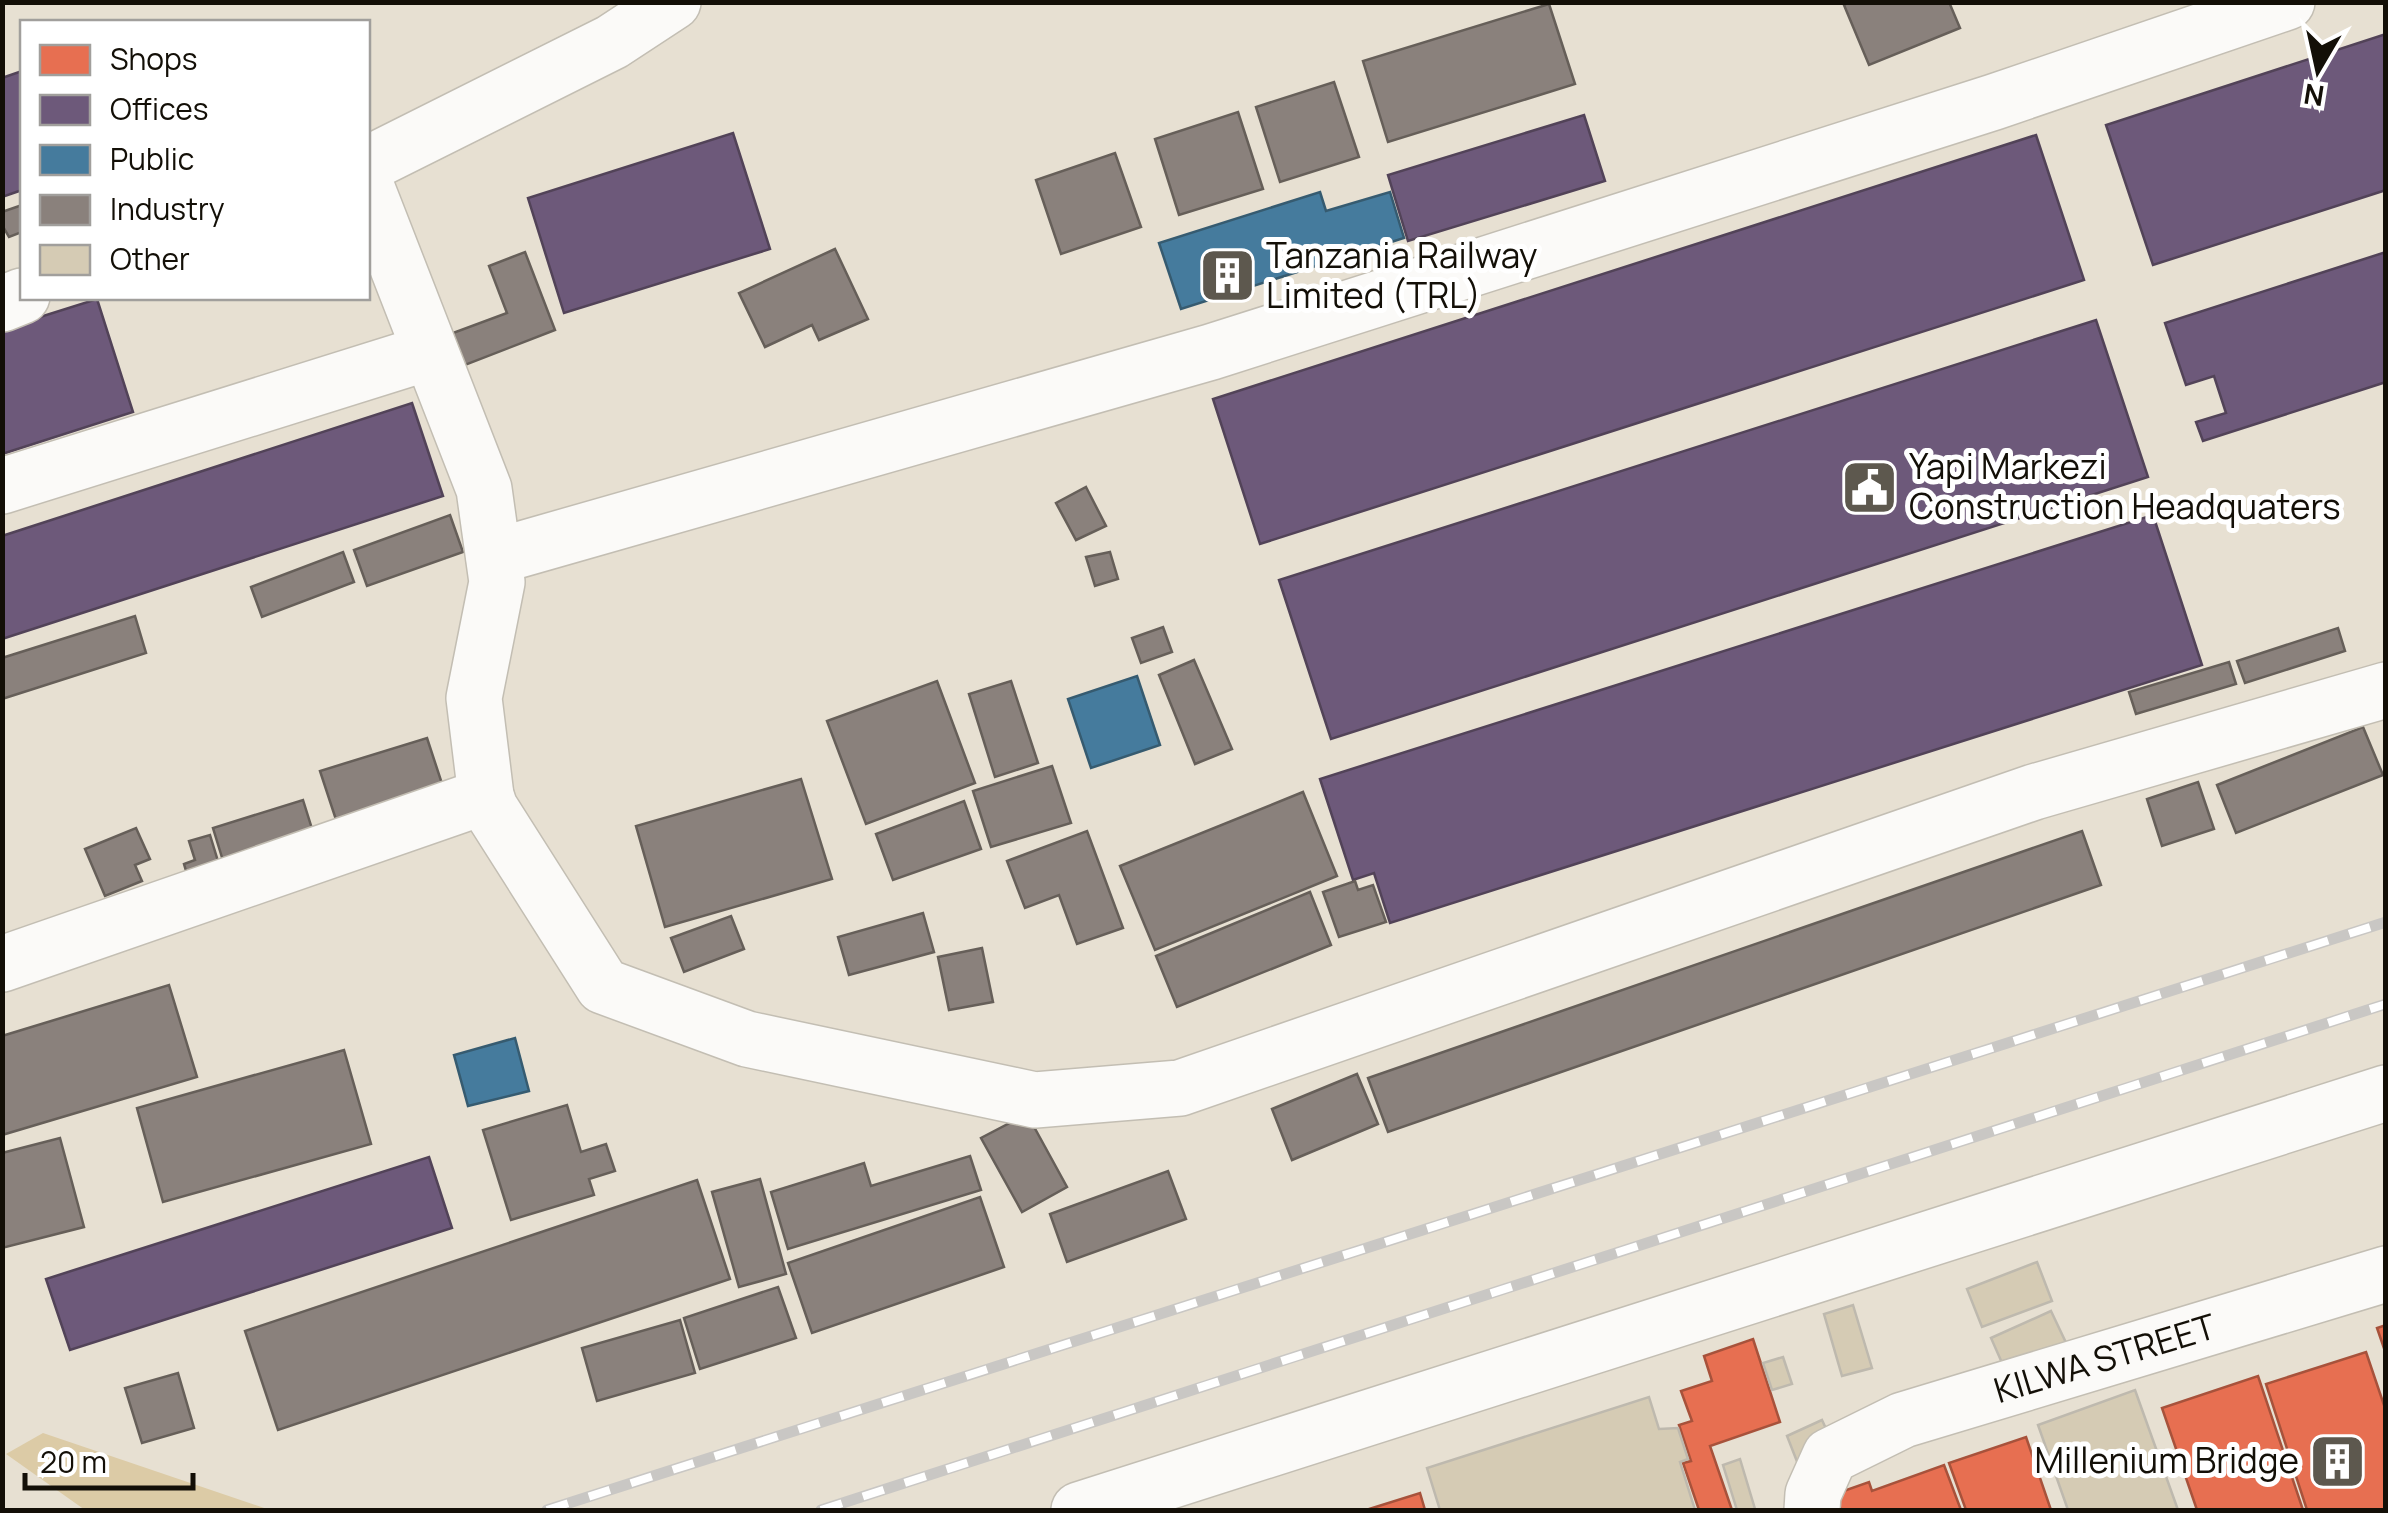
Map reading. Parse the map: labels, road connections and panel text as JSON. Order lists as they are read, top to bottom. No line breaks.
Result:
{"streets":{"street":["KILWA STREET"]},"places":{"building":["Tanzania Railway Limited (TRL)","Millenium Bridge"],"public building":["Yapi Markezi Construction Headquaters"]},"legend":["Shops","Offices","Public","Industry","Other"],"scale_bar":"20 m","north":"bottom"}
